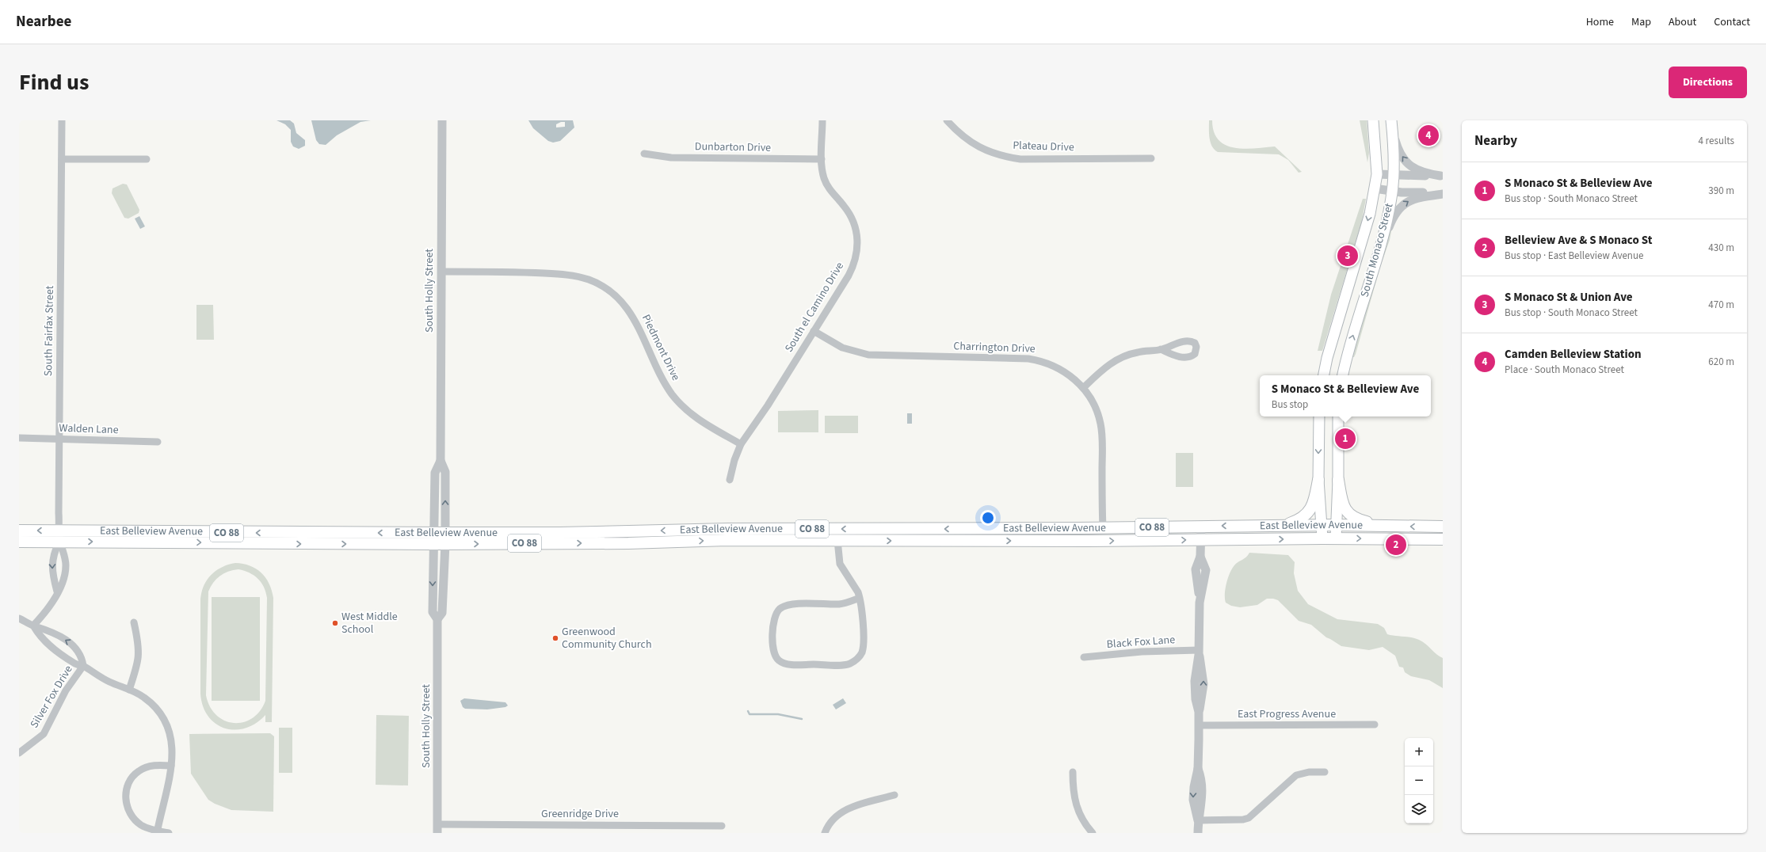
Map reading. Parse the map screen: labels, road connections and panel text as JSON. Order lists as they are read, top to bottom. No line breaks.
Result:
{"streets":{"main road":["South Monaco Street","East Belleview Avenue","CO 88"],"street":["Plateau Drive","Dunbarton Drive","South Holly Street","South el Camino Drive","South Fairfax Street","Piedmont Drive","Charrington Drive","Walden Lane","Black Fox Lane","Silver Fox Drive","East Progress Avenue","Greenridge Drive"]},"crossings":[["Dunbarton Drive","South el Camino Drive"],["South Holly Street","Piedmont Drive"],["South Holly Street","East Belleview Avenue"],["South Holly Street","Greenridge Drive"],["South el Camino Drive","Piedmont Drive"],["South el Camino Drive","Charrington Drive"],["South Fairfax Street","Walden Lane"],["South Fairfax Street","East Belleview Avenue"],["Charrington Drive","East Belleview Avenue"]],"places":["West Middle School","Greenwood Community Church"],"page":{"header":"Nearbee","nav":["Home","Map","About","Contact"],"title":"Find us","buttons":"Directions","heading":["Nearby","4 results"],"pins":["4","3","1","2"],"list":[{"mark":"1","name":"S Monaco St & Belleview Ave","note":"Bus stop · South Monaco Street","value":"390 m"},{"mark":"2","name":"Belleview Ave & S Monaco St","note":"Bus stop · East Belleview Avenue","value":"430 m"},{"mark":"3","name":"S Monaco St & Union Ave","note":"Bus stop · South Monaco Street","value":"470 m"},{"mark":"4","name":"Camden Belleview Station","note":"Place · South Monaco Street","value":"620 m"}],"popup":["S Monaco St & Belleview Ave","Bus stop"],"map_buttons":["+","−"]}}
